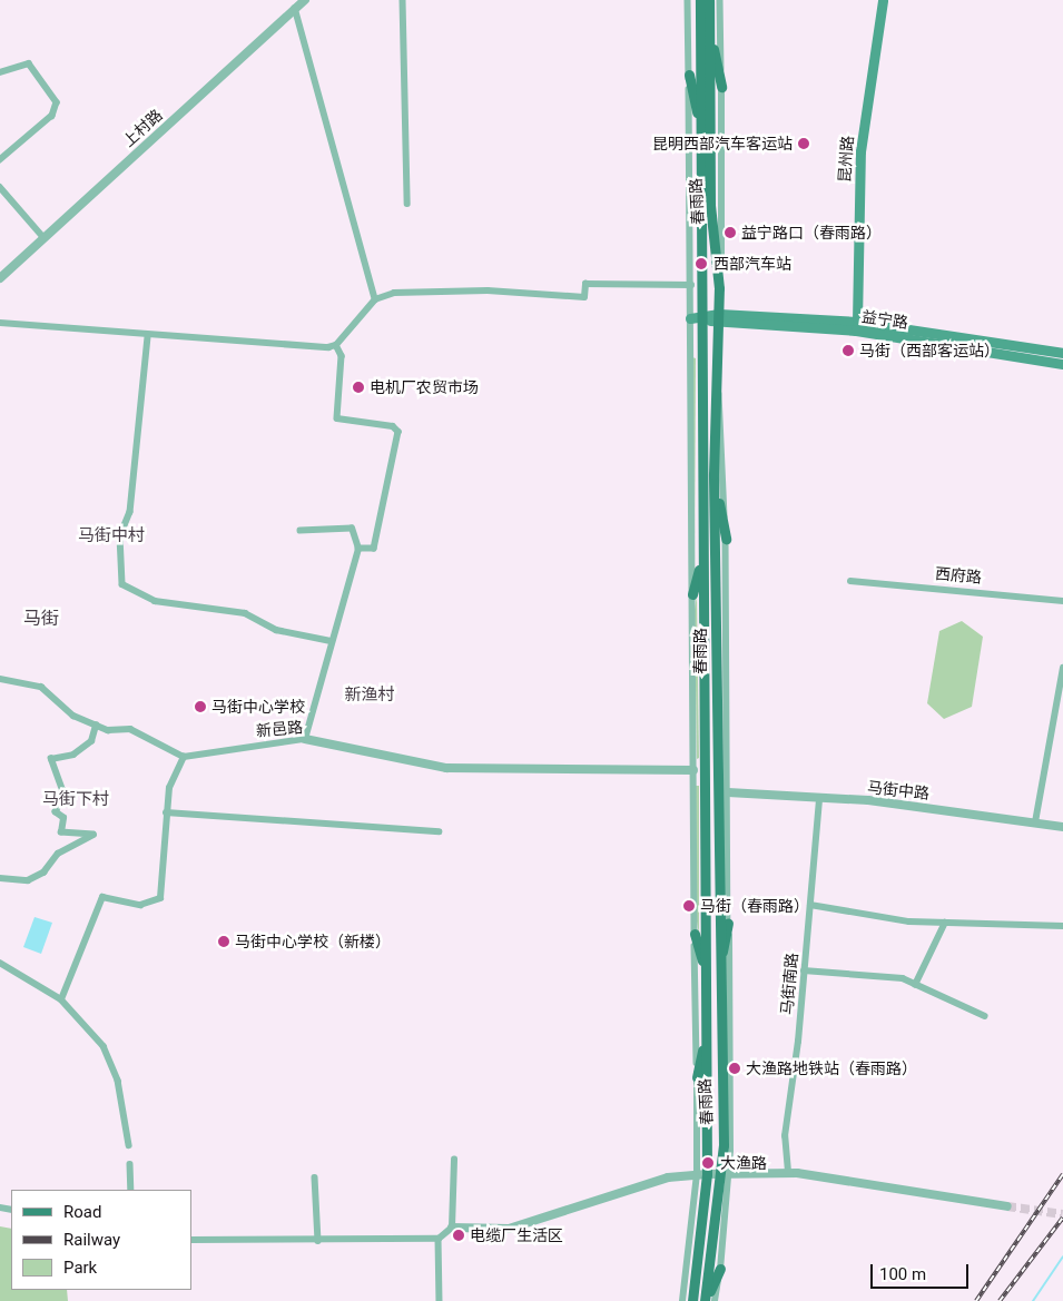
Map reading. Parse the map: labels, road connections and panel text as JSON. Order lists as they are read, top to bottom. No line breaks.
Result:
{"streets":{"main road":["昆州路","春雨路","益宁路"],"street":["上村路","西府路","新邑路","马街中路","马街南路"]},"crossings":[["昆州路","益宁路"],["春雨路","益宁路"],["马街中路","马街南路"]],"districts":["马街中村","马街","新渔村","马街下村"],"places":["昆明西部汽车客运站","益宁路口（春雨路）","西部汽车站","马街（西部客运站）","电机厂农贸市场","马街中心学校","马街（春雨路）","马街中心学校（新楼）","大渔路地铁站（春雨路）","大渔路","电缆厂生活区"],"legend":["Road","Railway","Park"],"scale_bar":"100 m"}
